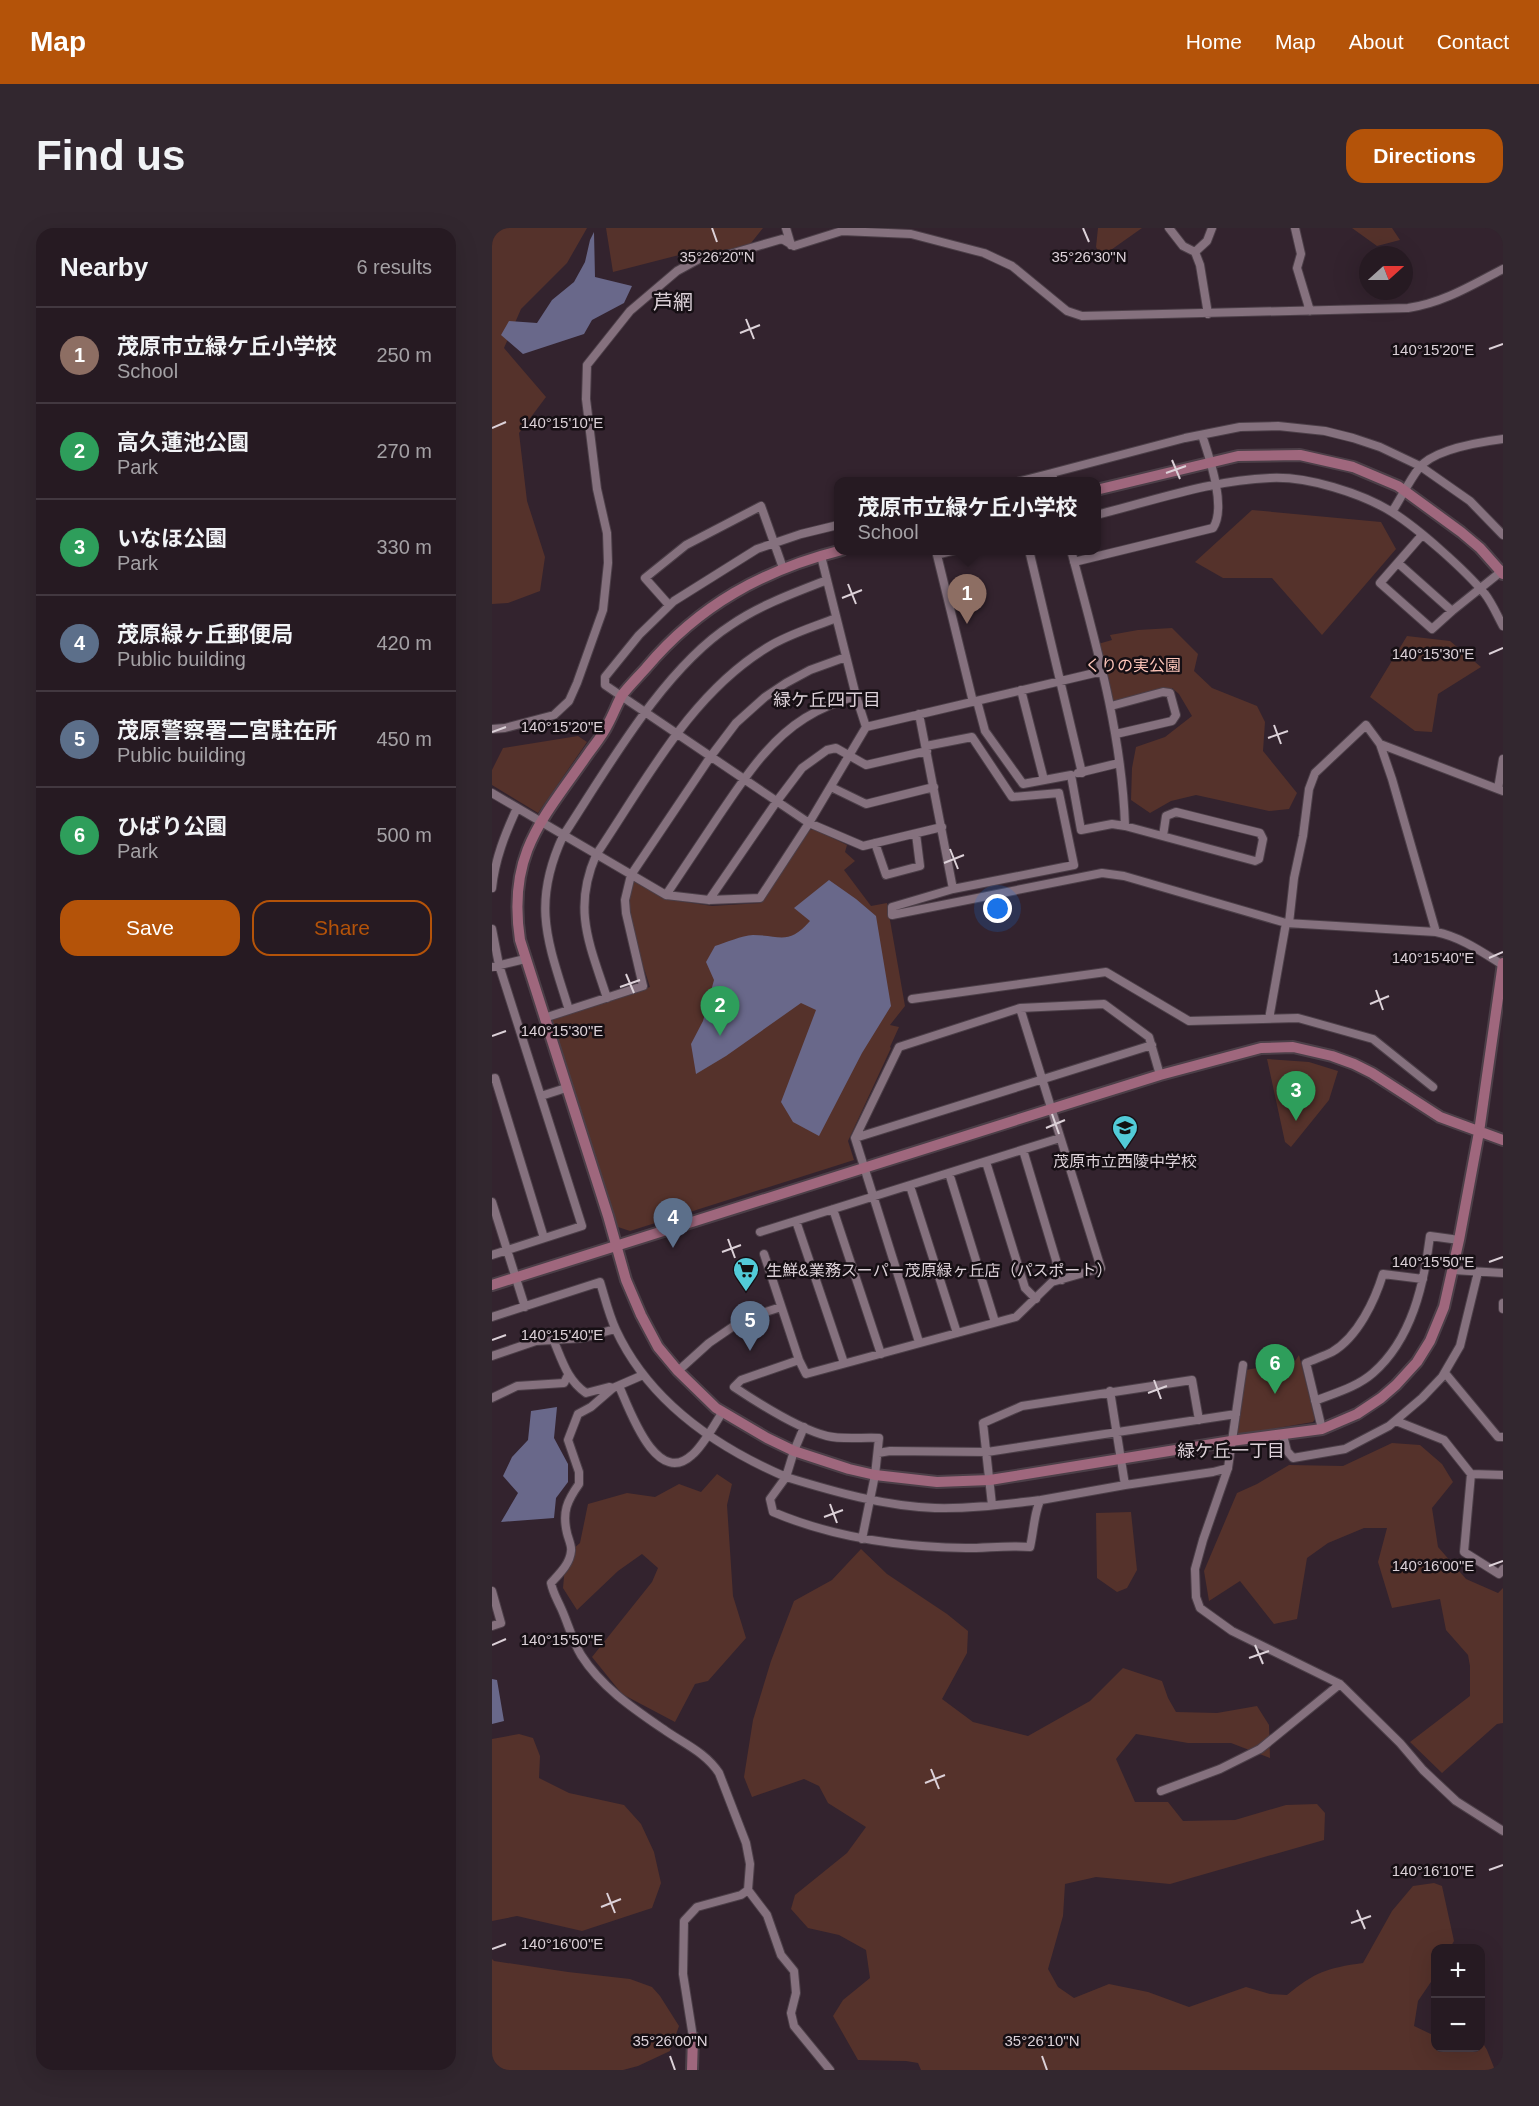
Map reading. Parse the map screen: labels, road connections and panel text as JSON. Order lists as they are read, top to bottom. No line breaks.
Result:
{"districts":["芦網","緑ケ丘四丁目","緑ケ丘一丁目"],"parks":["くりの実公園"],"places":{"school or university":["茂原市立西陵中学校"],"supermarket":["生鮮&業務スーパー茂原緑ヶ丘店（パスポート）"]},"north":"right","page":{"header":"Map","nav":["Home","Map","About","Contact"],"buttons":["Directions",["Save","Share"]],"title":"Find us","heading":["Nearby","6 results"],"list":[{"mark":"1","name":"茂原市立緑ケ丘小学校","note":"School","value":"250 m"},{"mark":"2","name":"高久蓮池公園","note":"Park","value":"270 m"},{"mark":"3","name":"いなほ公園","note":"Park","value":"330 m"},{"mark":"4","name":"茂原緑ヶ丘郵便局","note":"Public building","value":"420 m"},{"mark":"5","name":"茂原警察署二宮駐在所","note":"Public building","value":"450 m"},{"mark":"6","name":"ひばり公園","note":"Park","value":"500 m"}],"popup":["茂原市立緑ケ丘小学校","School"],"pins":["1","2","3","4","5","6"],"map_buttons":["+","−"]},"coordinates":["35°26'20\"N","35°26'30\"N","140°15'20\"E","140°15'10\"E","140°15'30\"E","140°15'40\"E","140°15'50\"E","140°16'00\"E","140°16'10\"E","35°26'00\"N","35°26'10\"N"]}
